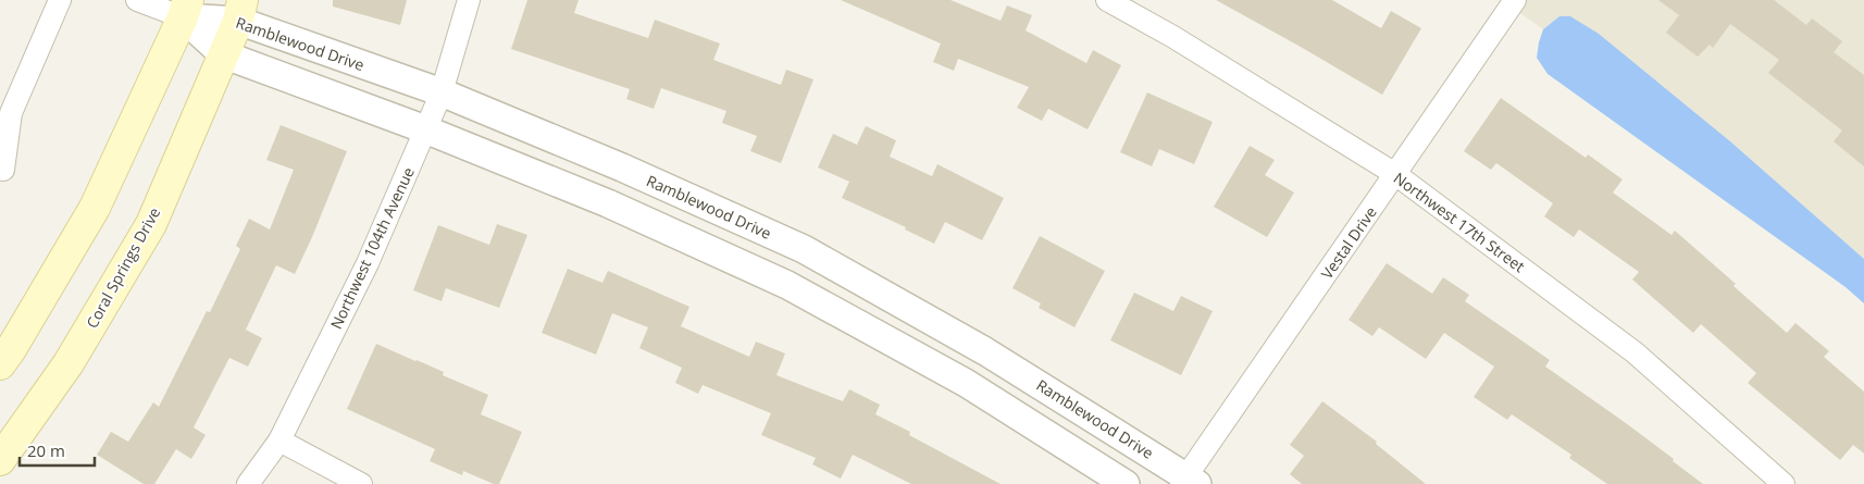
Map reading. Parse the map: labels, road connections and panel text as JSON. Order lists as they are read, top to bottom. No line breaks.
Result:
{"streets":{"main road":["Coral Springs Drive"],"street":["Ramblewood Drive","Northwest 17th Street","Vestal Drive","Northwest 104th Avenue"]},"crossings":[["Ramblewood Drive","Vestal Drive"],["Ramblewood Drive","Northwest 104th Avenue"],["Ramblewood Drive","Coral Springs Drive"],["Northwest 17th Street","Vestal Drive"]],"scale_bar":"20 m"}
